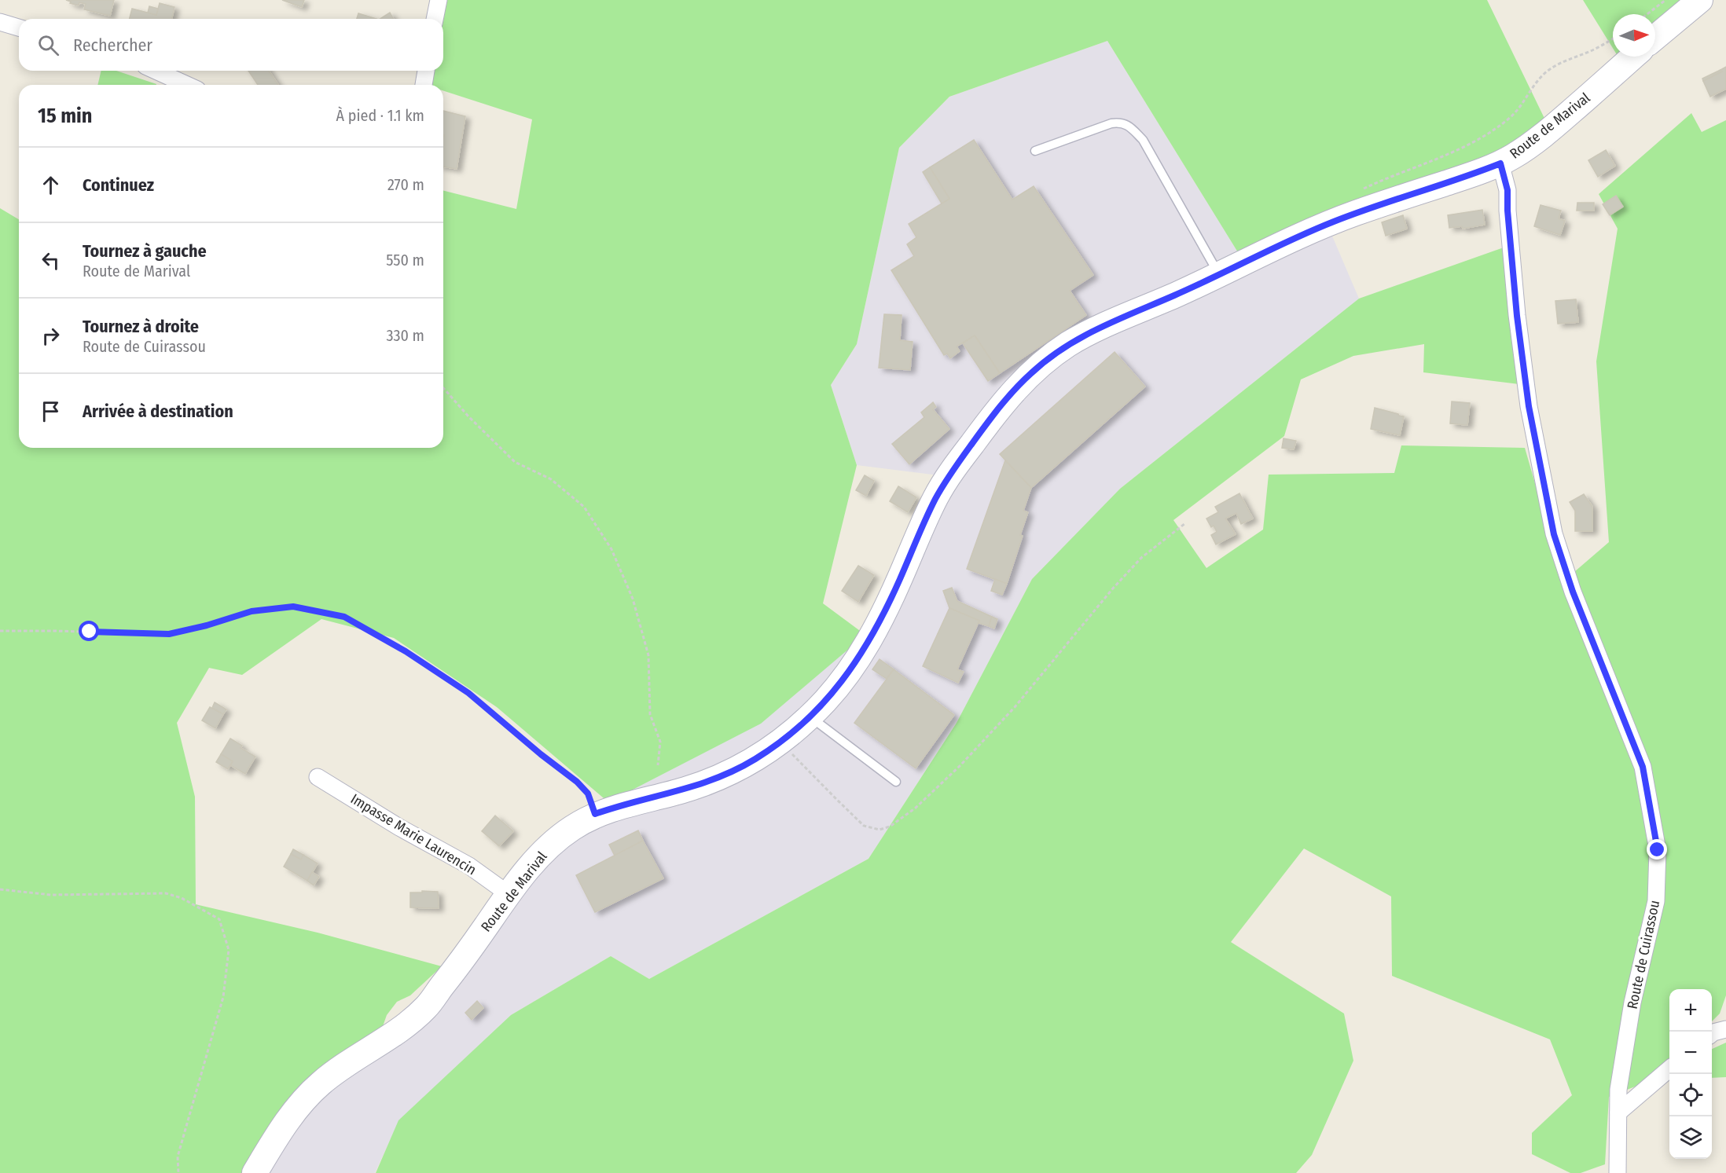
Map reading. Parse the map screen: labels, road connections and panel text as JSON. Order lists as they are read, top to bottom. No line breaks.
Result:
{"streets":{"main road":["Route de Marival"],"street":["Impasse Marie Laurencin","Route de Cuirassou"]},"crossings":[["Route de Marival","Impasse Marie Laurencin"],["Route de Marival","Route de Cuirassou"]],"north":"right","page":{"search":"Rechercher","heading":["15 min","À pied · 1.1 km"],"list":[["Continuez","270 m"],["Tournez à gauche","Route de Marival","550 m"],["Tournez à droite","Route de Cuirassou","330 m"],"Arrivée à destination"],"map_buttons":["+","−"]}}
